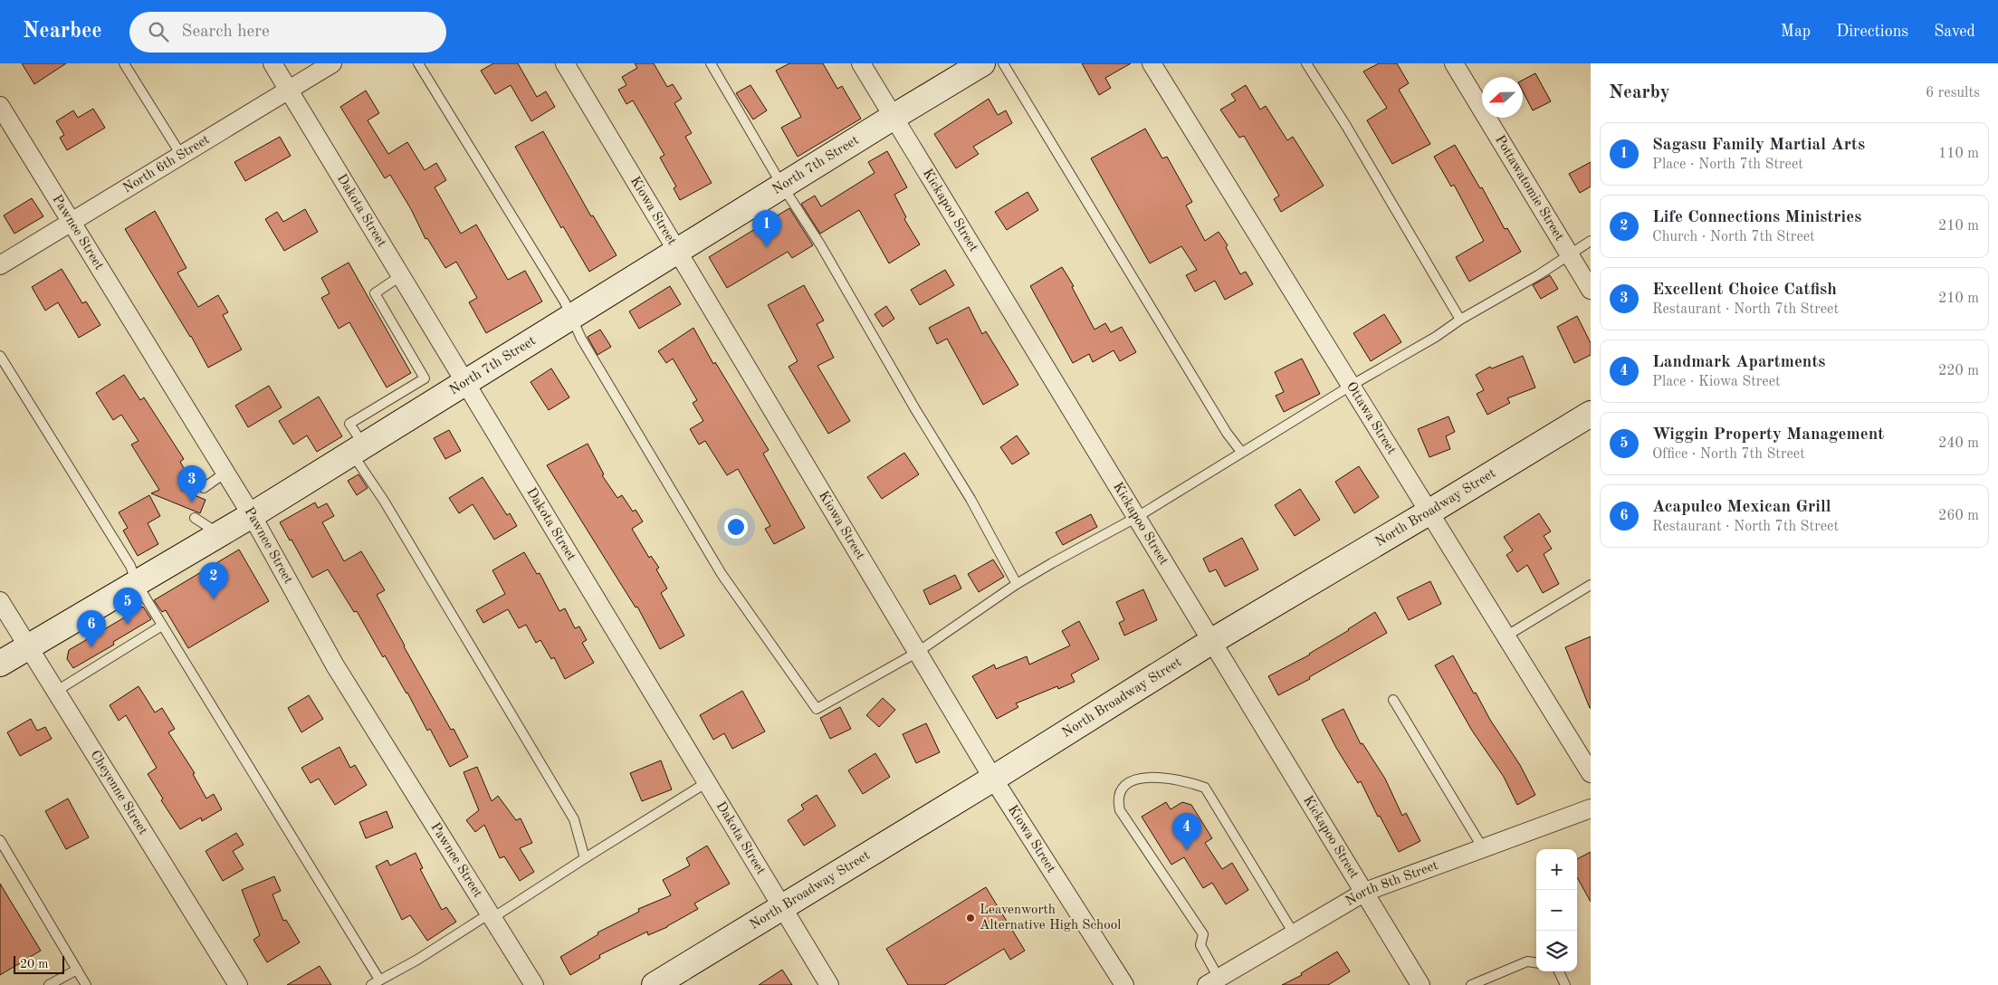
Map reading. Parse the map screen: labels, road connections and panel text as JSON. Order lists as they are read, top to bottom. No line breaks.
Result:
{"streets":{"street":["North 6th Street","North 7th Street","Pottawatomie Street","Dakota Street","Kiowa Street","Kickapoo Street","Pawnee Street","Ottawa Street","North Broadway Street","Cheyenne Street","North 8th Street"]},"crossings":[["North 6th Street","Dakota Street"],["North 6th Street","Pawnee Street"],["North 7th Street","Dakota Street"],["North 7th Street","Kiowa Street"],["North 7th Street","Kickapoo Street"],["North 7th Street","Pawnee Street"],["North 7th Street","Cheyenne Street"],["Dakota Street","North Broadway Street"],["Kiowa Street","North Broadway Street"],["Kickapoo Street","North Broadway Street"],["Kickapoo Street","North 8th Street"],["Ottawa Street","North Broadway Street"]],"places":["Leavenworth Alternative High School"],"scale_bar":"20 m","north":"left","page":{"header":"Nearbee","search":"Search here","nav":["Map","Directions","Saved"],"heading":["Nearby","6 results"],"list":[{"mark":"1","name":"Sagasu Family Martial Arts","note":"Place · North 7th Street","value":"110 m"},{"mark":"2","name":"Life Connections Ministries","note":"Church · North 7th Street","value":"210 m"},{"mark":"3","name":"Excellent Choice Catfish","note":"Restaurant · North 7th Street","value":"210 m"},{"mark":"4","name":"Landmark Apartments","note":"Place · Kiowa Street","value":"220 m"},{"mark":"5","name":"Wiggin Property Management","note":"Office · North 7th Street","value":"240 m"},{"mark":"6","name":"Acapulco Mexican Grill","note":"Restaurant · North 7th Street","value":"260 m"}],"pins":["1","3","2","5","6","4"],"map_buttons":["+","−"],"scale":"20 m"}}
